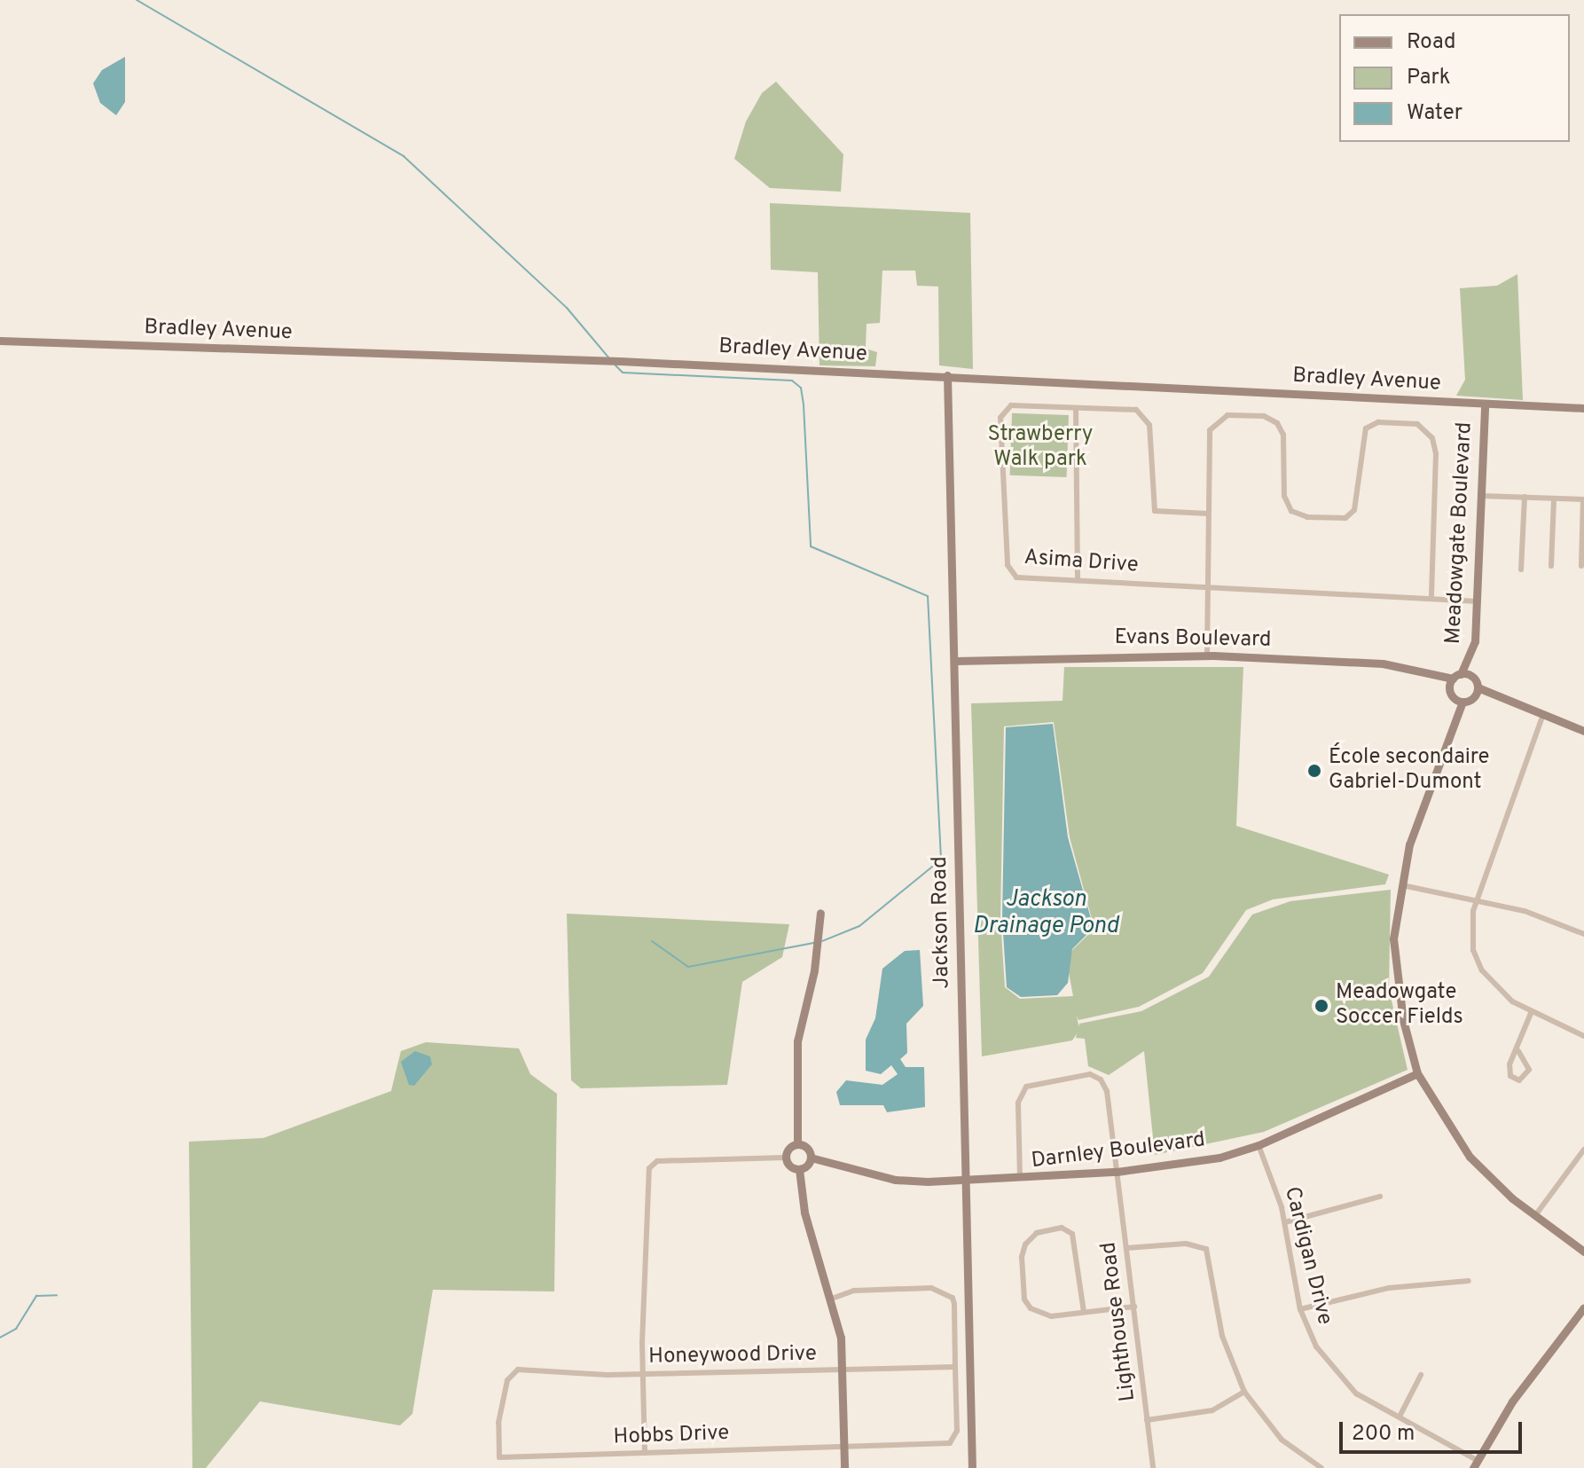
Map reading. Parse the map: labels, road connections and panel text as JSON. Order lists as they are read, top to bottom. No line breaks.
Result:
{"streets":{"street":["Bradley Avenue","Meadowgate Boulevard","Asima Drive","Evans Boulevard","Jackson Road","Darnley Boulevard","Cardigan Drive","Lighthouse Road","Honeywood Drive","Hobbs Drive"]},"crossings":[["Bradley Avenue","Meadowgate Boulevard"],["Bradley Avenue","Jackson Road"],["Meadowgate Boulevard","Asima Drive"],["Meadowgate Boulevard","Evans Boulevard"],["Evans Boulevard","Jackson Road"],["Jackson Road","Darnley Boulevard"],["Darnley Boulevard","Cardigan Drive"],["Darnley Boulevard","Lighthouse Road"],["Honeywood Drive","Hobbs Drive"]],"water":["Jackson Drainage Pond"],"parks":["Strawberry Walk park"],"places":["École secondaire Gabriel-Dumont","Meadowgate Soccer Fields"],"legend":["Road","Park","Water"],"scale_bar":"200 m"}
